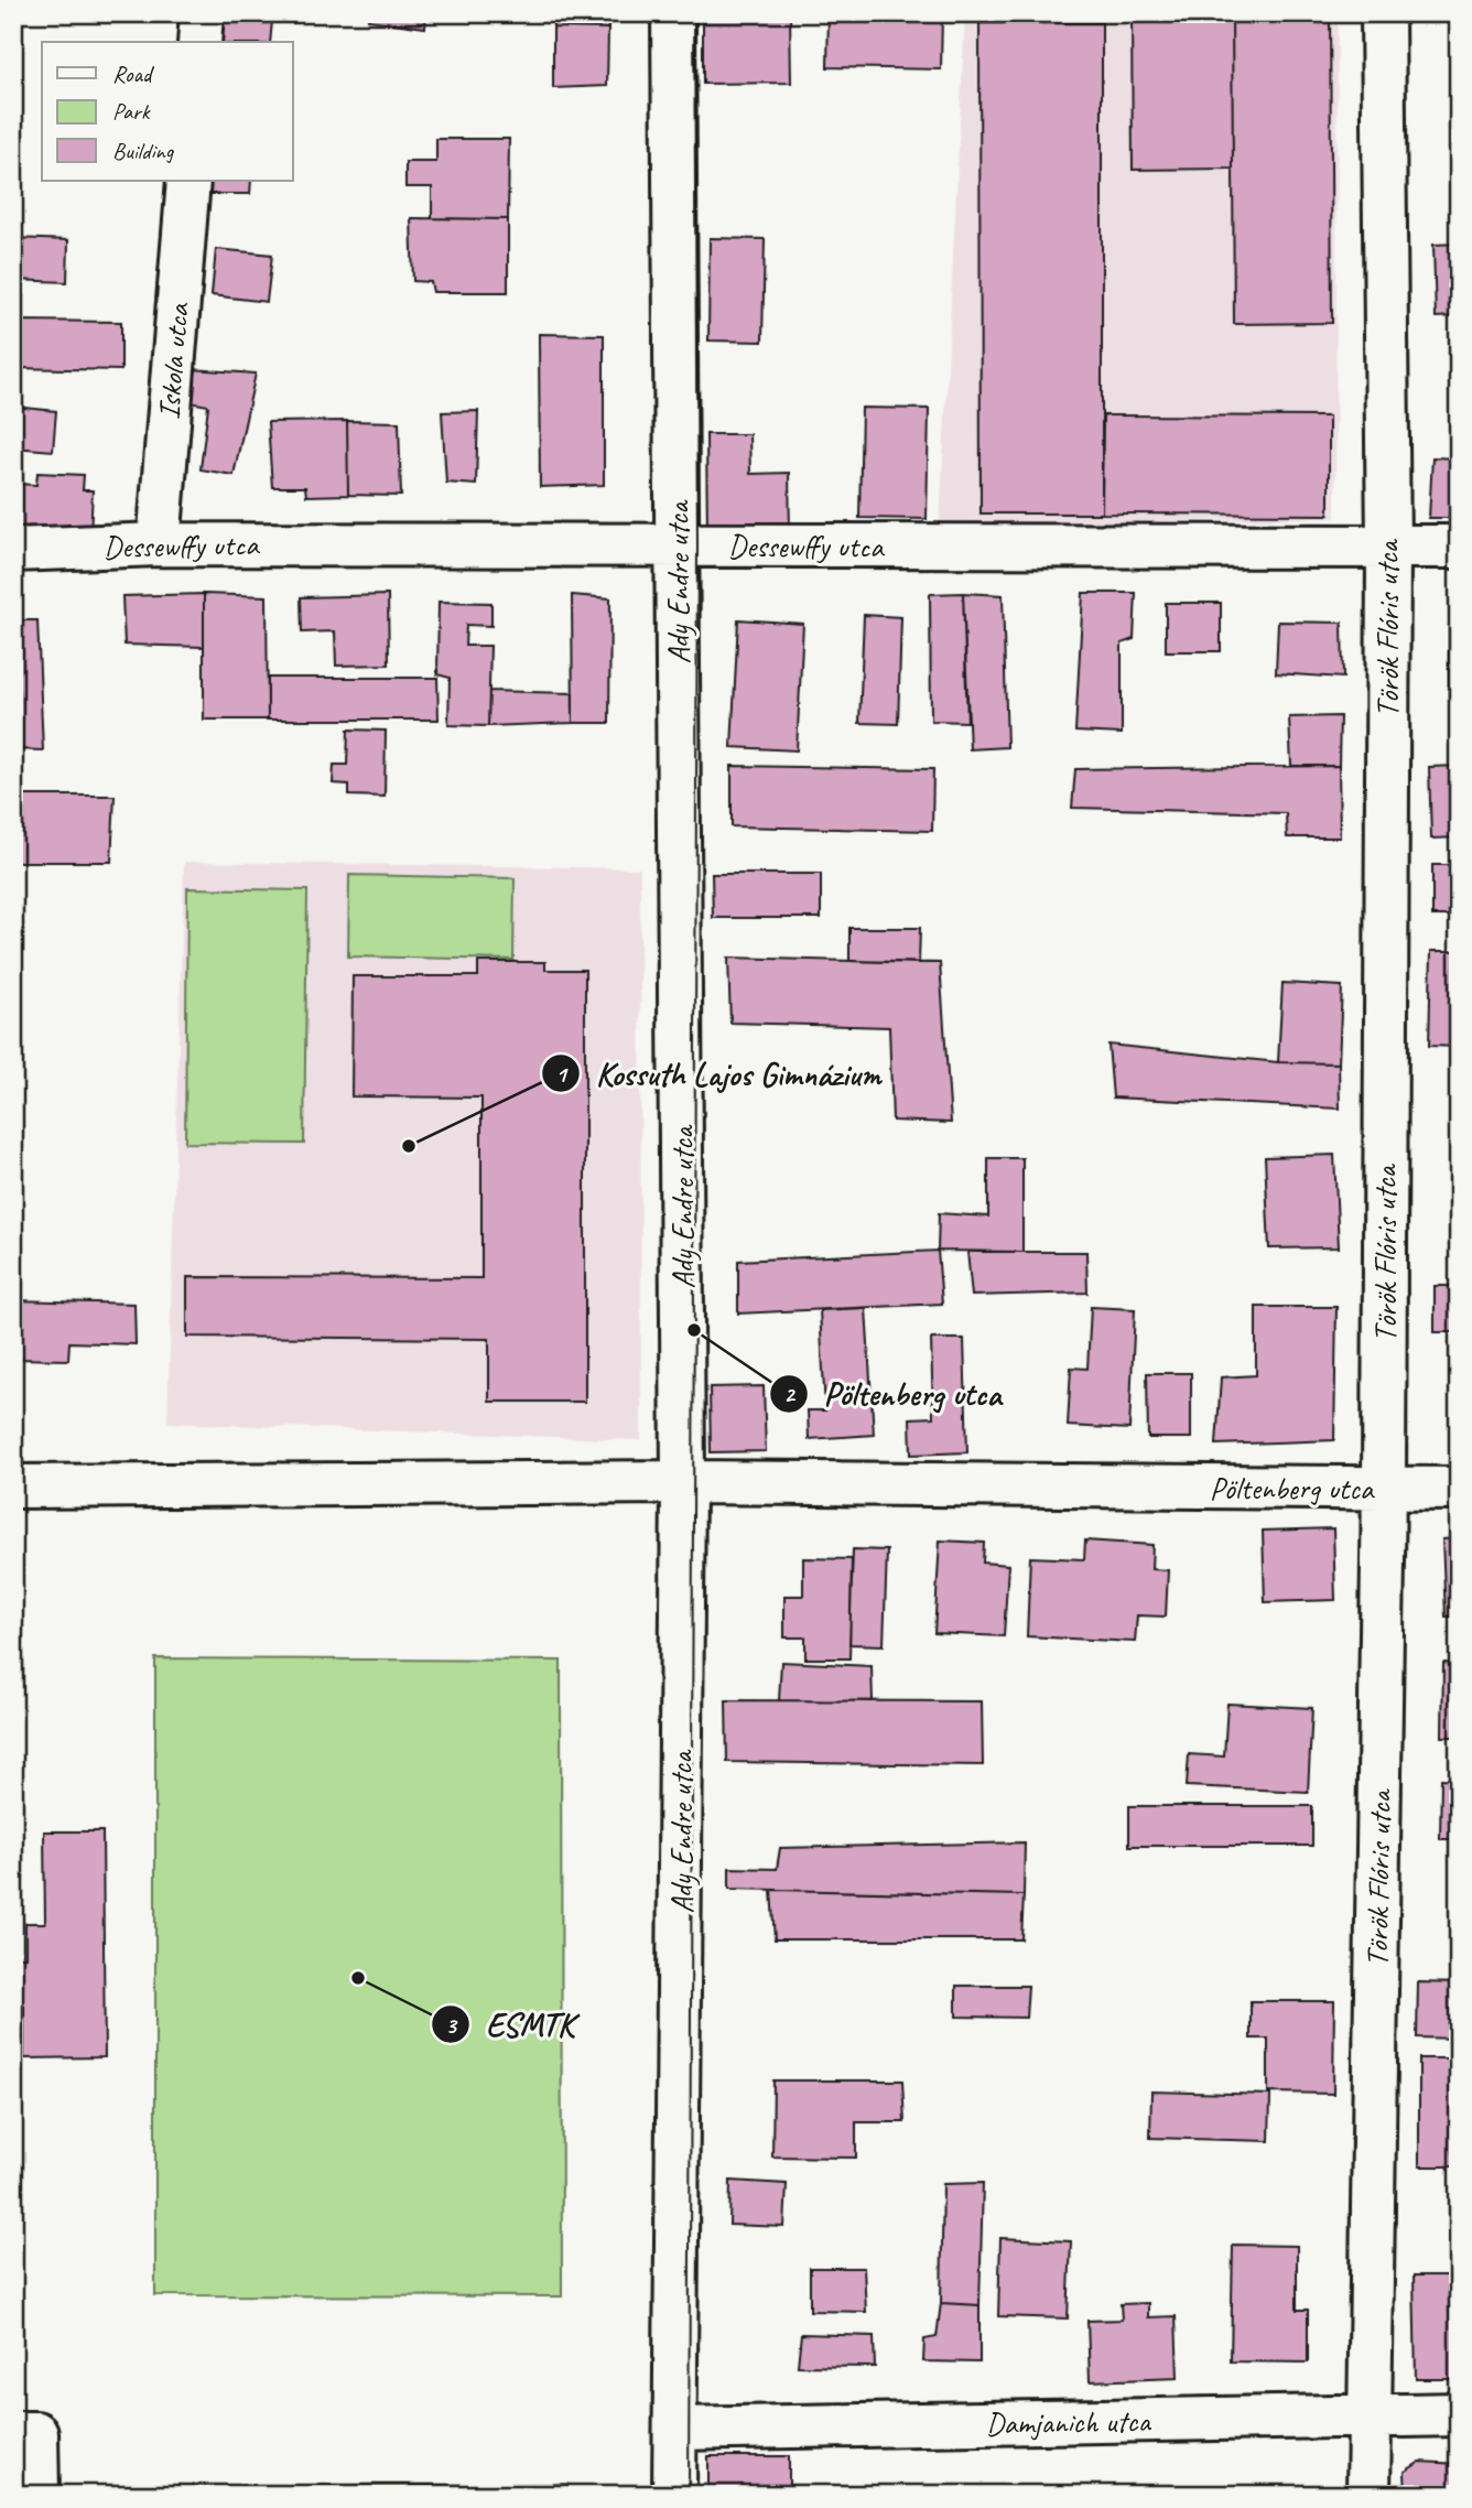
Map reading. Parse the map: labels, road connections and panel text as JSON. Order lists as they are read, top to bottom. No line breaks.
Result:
{"streets":{"street":["Iskola utca","Dessewffy utca","Ady Endre utca","Török Flóris utca","Pöltenberg utca","Damjanich utca"]},"crossings":[["Iskola utca","Dessewffy utca"],["Dessewffy utca","Ady Endre utca"],["Dessewffy utca","Török Flóris utca"],["Ady Endre utca","Pöltenberg utca"],["Ady Endre utca","Damjanich utca"],["Török Flóris utca","Pöltenberg utca"],["Török Flóris utca","Damjanich utca"]],"places":["Kossuth Lajos Gimnázium","Pöltenberg utca","ESMTK"],"legend":["Road","Park","Building"]}
